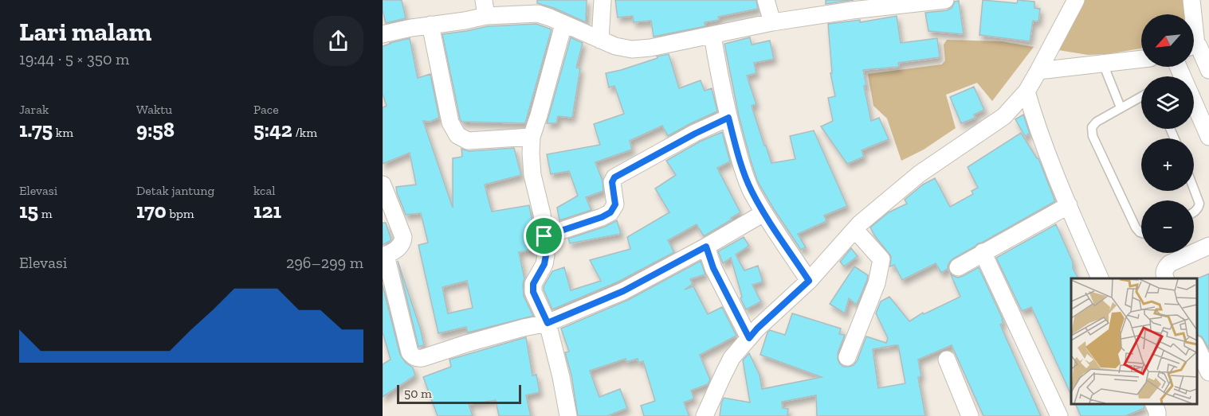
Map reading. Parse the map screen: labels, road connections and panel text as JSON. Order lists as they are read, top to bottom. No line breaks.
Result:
{"scale_bar":"50 m","north":"bottom left","page":{"heading":["Lari malam","19:44 · 5 × 350 m"],"map_buttons":["+","−"],"stats":[["Jarak","1.75 km"],["Waktu","9:58"],["Pace","5:42 /km"],["Elevasi","15 m"],["Detak jantung","170 bpm"],["kcal","121"]],"chart":["Elevasi","296–299 m"],"scale":"50 m"}}
